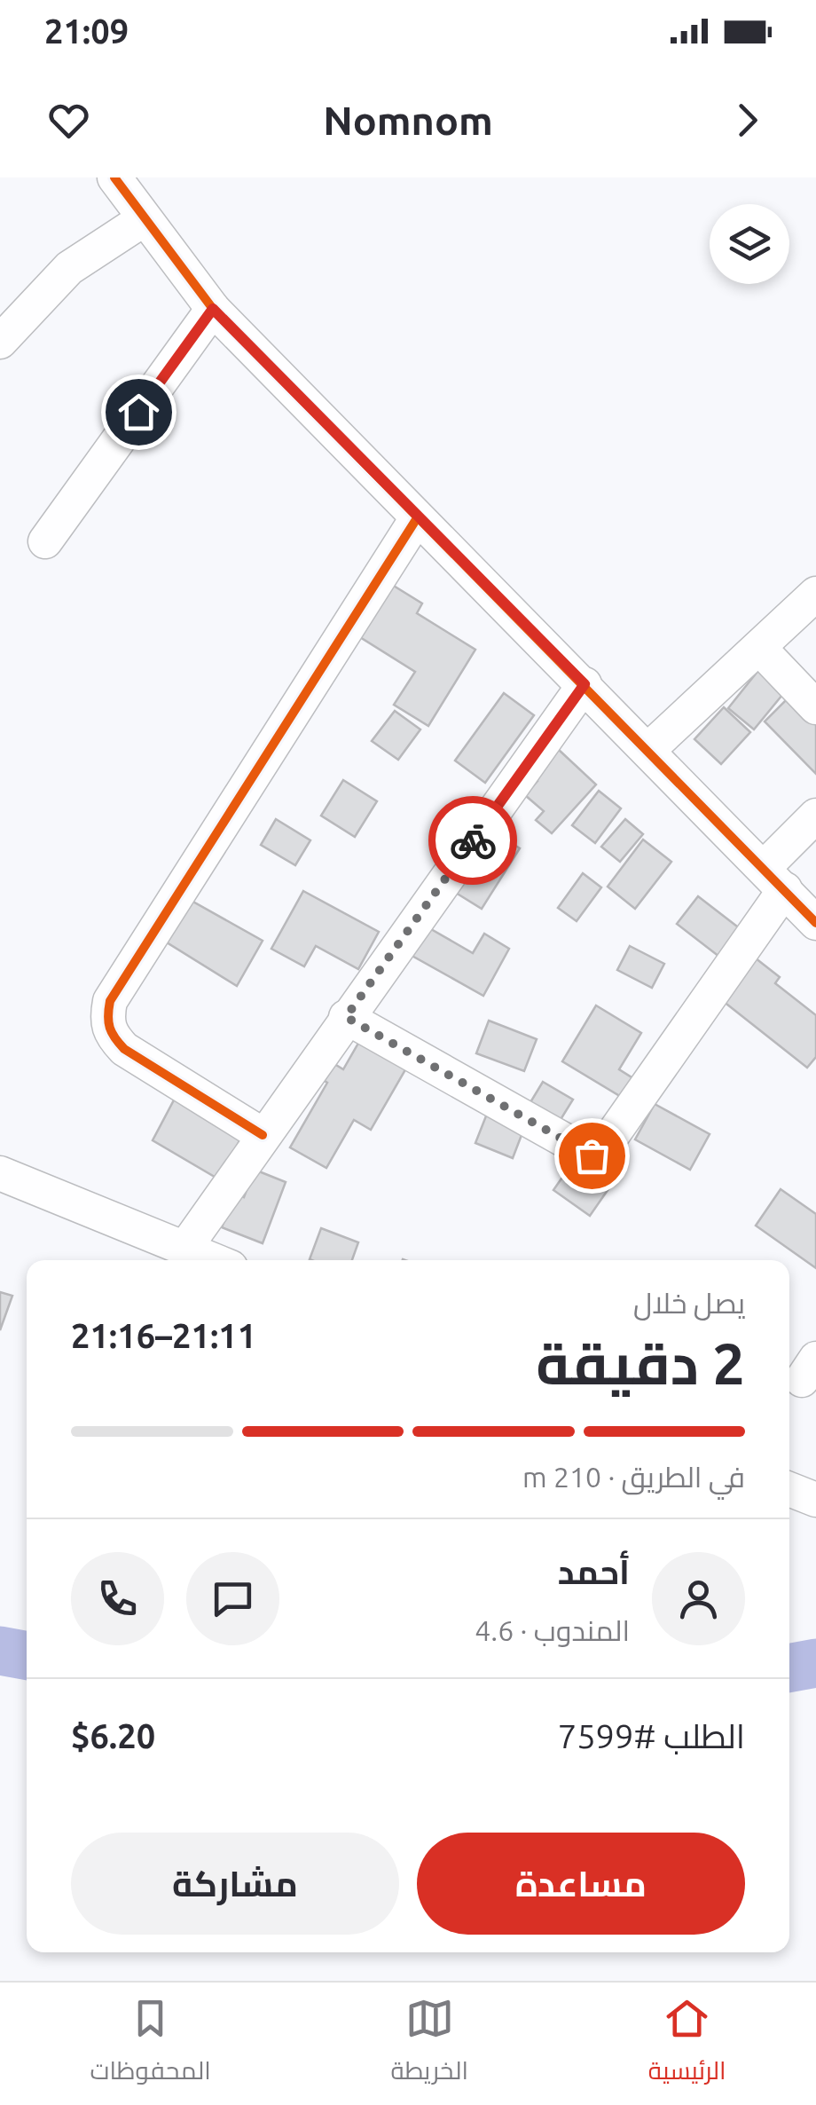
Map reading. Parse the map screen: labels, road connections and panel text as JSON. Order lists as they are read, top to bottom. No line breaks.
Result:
{"page":{"status":"21:09","header":"Nomnom","heading":["2 دقيقة","يصل خلال","21:11–21:16"],"panel":["أحمد","المندوب · 4.6","الطلب #7599","$6.20"],"bar":"في الطريق · 210 m","buttons":["مساعدة","مشاركة"],"tabs":["الرئيسية","الخريطة","المحفوظات"]}}
